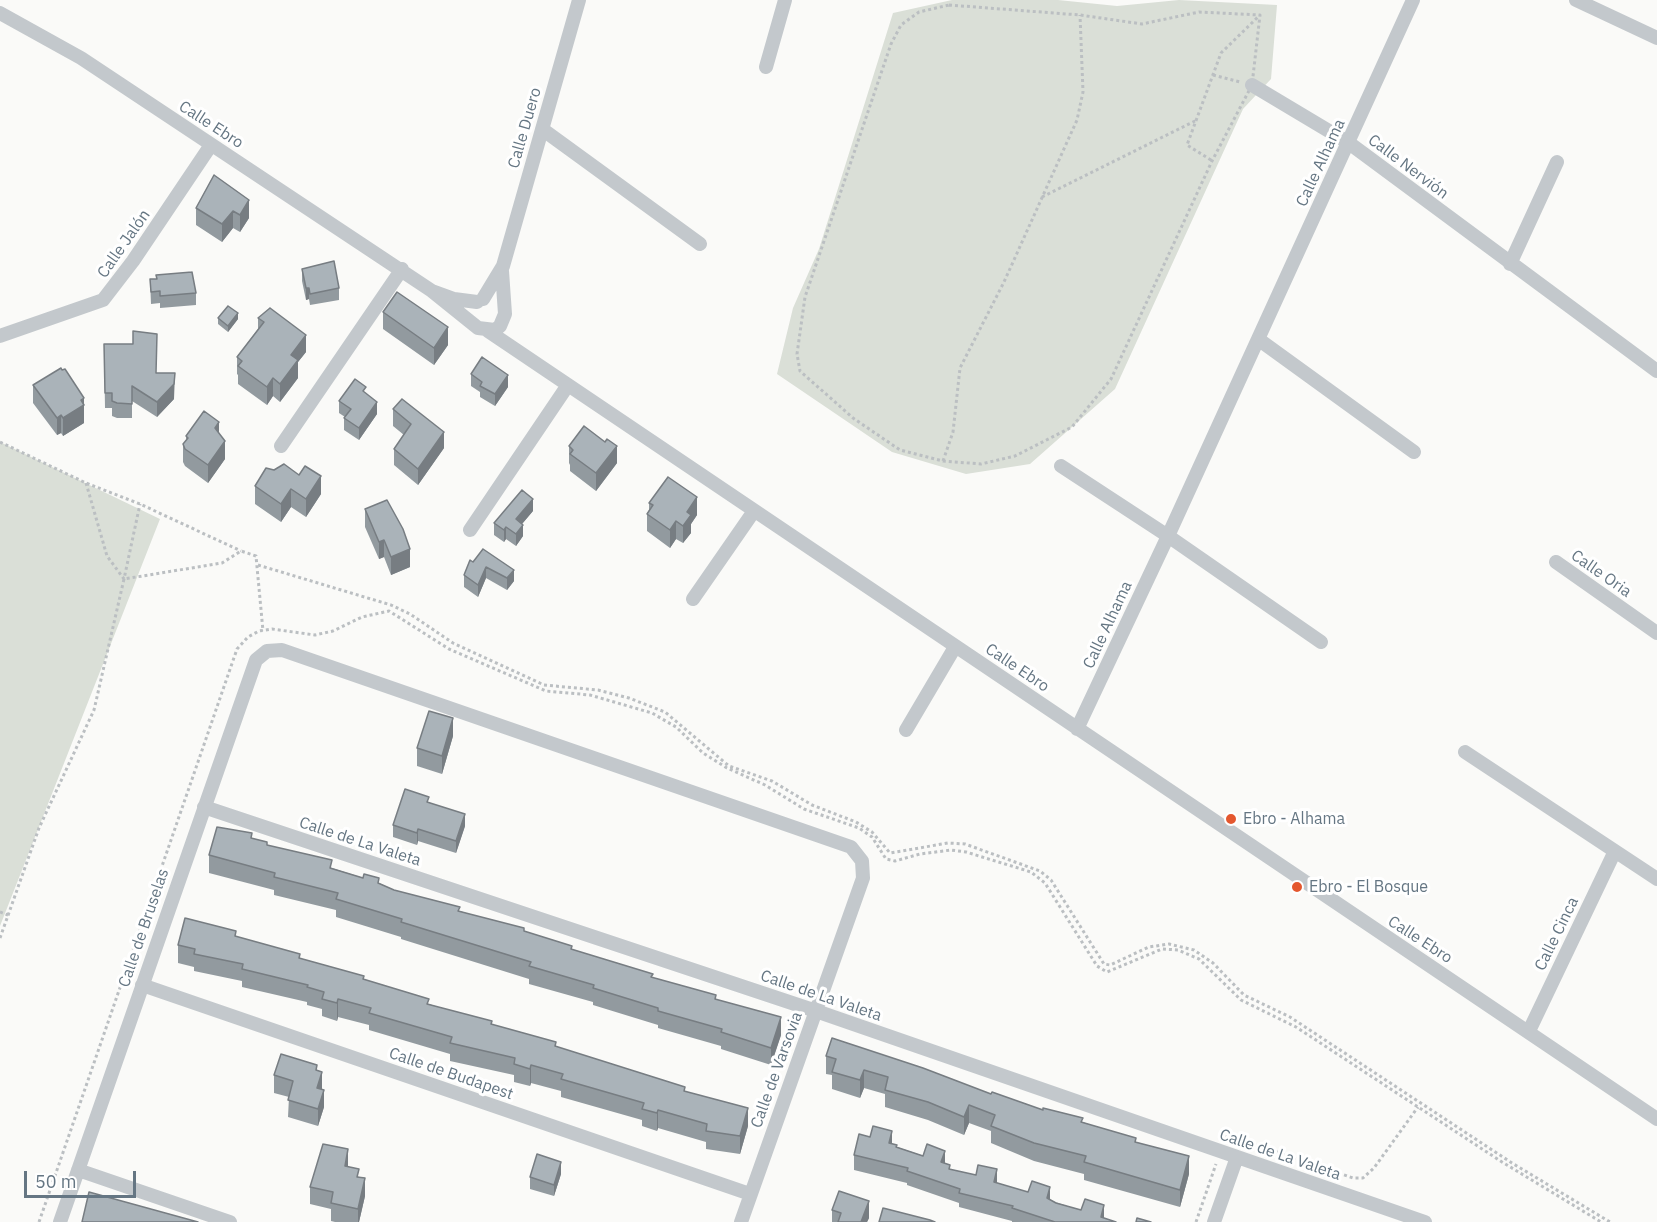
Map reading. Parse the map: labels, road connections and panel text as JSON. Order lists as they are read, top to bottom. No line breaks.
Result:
{"streets":{"street":["Calle Ebro","Calle Duero","Calle Alhama","Calle Nervión","Calle Jalón","Calle Oria","Calle de La Valeta","Calle de Bruselas","Calle Cinca","Calle de Varsovia","Calle de Budapest"]},"crossings":[["Calle Ebro","Calle Duero"],["Calle Ebro","Calle Alhama"],["Calle Ebro","Calle Jalón"],["Calle Ebro","Calle Cinca"],["Calle Alhama","Calle Nervión"],["Calle de La Valeta","Calle de Bruselas"],["Calle de La Valeta","Calle de Varsovia"],["Calle de Bruselas","Calle de Varsovia"],["Calle de Bruselas","Calle de Budapest"],["Calle de Varsovia","Calle de Budapest"]],"places":["Ebro - Alhama","Ebro - El Bosque"],"scale_bar":"50 m"}
